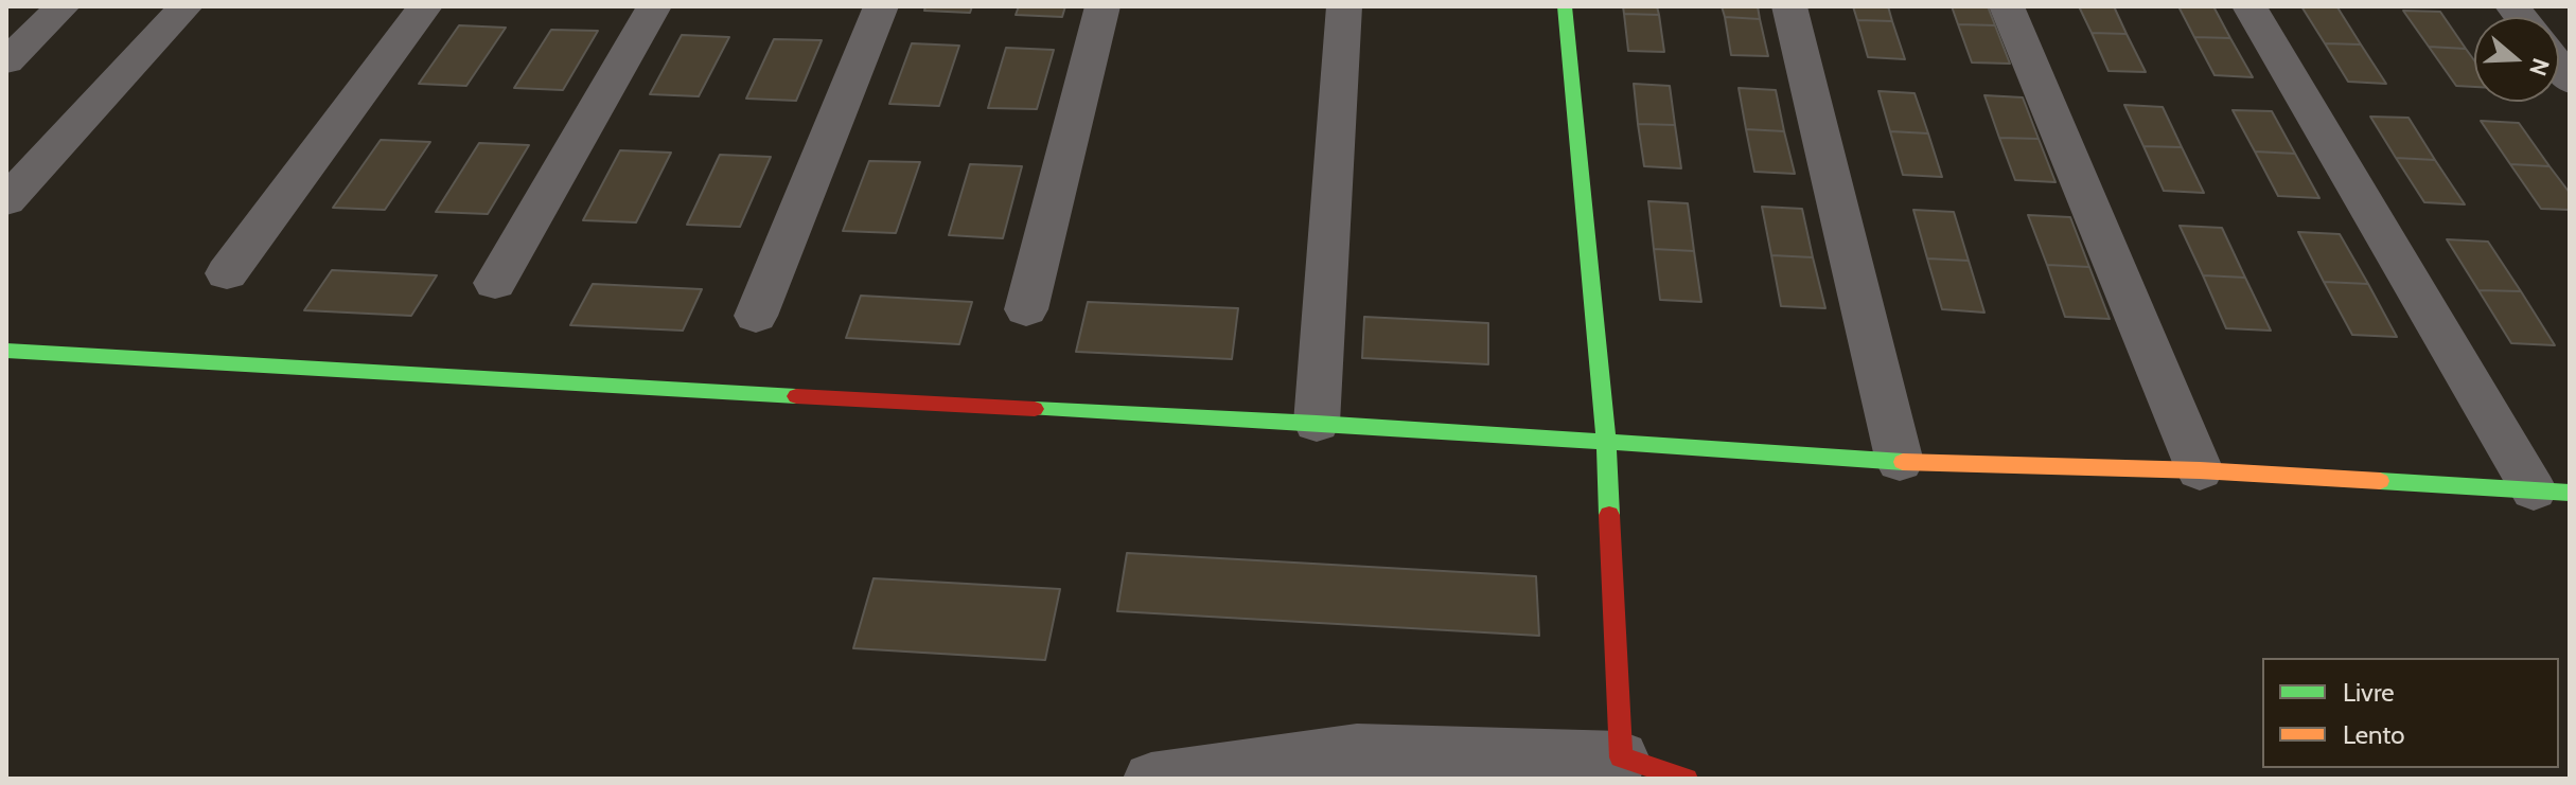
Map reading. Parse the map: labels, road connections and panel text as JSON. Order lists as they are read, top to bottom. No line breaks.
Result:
{"legend":["Livre","Lento"],"north":"right"}
